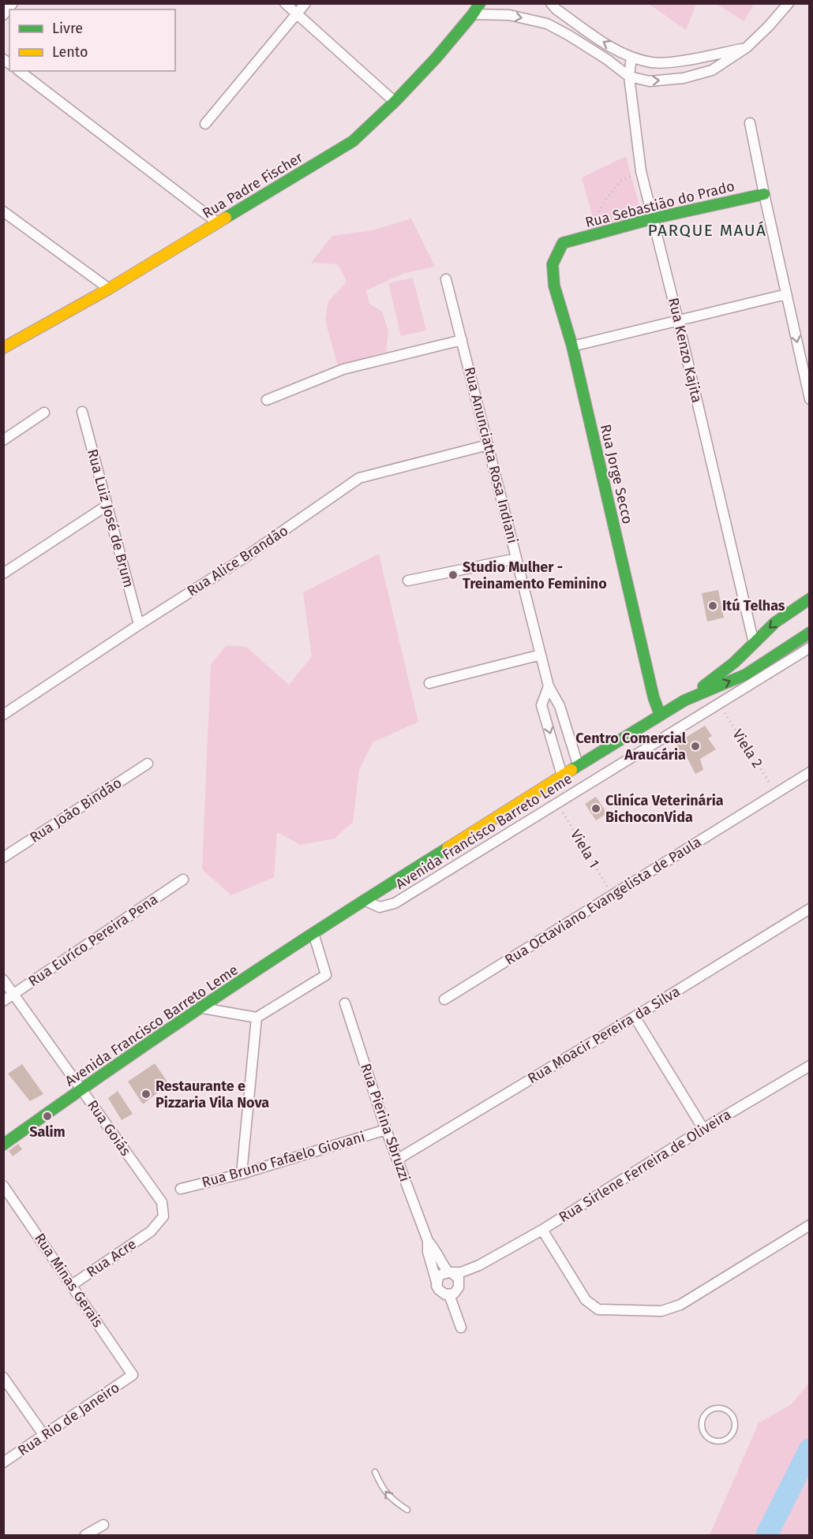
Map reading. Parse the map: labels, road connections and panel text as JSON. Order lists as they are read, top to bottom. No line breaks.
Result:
{"streets":{"main road":["Rua Padre Fischer","Rua Sebastião do Prado","Rua Jorge Secco","Avenida Francisco Barreto Leme"],"street":["Rua Kenzo Kajita","Rua Anunciatta Rosa Indiani","Rua Luiz José de Brum","Rua Alice Brandão","Rua João Bindão","Rua Octaviano Evangelista de Paula","Rua Euríco Pereira Pena","Rua Moacir Pereira da Silva","Rua Pierina Sbruzzi","Rua Goiás","Rua Bruno Fafaelo Giovani","Rua Sirlene Ferreira de Oliveira","Rua Acre","Rua Minas Gerais","Rua Rio de Janeiro"],"path":["Viela 2","Viela 1"]},"crossings":[["Rua Sebastião do Prado","Rua Kenzo Kajita"],["Rua Sebastião do Prado","Rua Jorge Secco"],["Rua Kenzo Kajita","Avenida Francisco Barreto Leme"],["Rua Anunciatta Rosa Indiani","Rua Alice Brandão"],["Rua Anunciatta Rosa Indiani","Avenida Francisco Barreto Leme"],["Rua Jorge Secco","Avenida Francisco Barreto Leme"],["Rua Luiz José de Brum","Rua Alice Brandão"],["Viela 2","Avenida Francisco Barreto Leme"],["Viela 2","Rua Octaviano Evangelista de Paula"],["Avenida Francisco Barreto Leme","Viela 1"],["Avenida Francisco Barreto Leme","Rua Goiás"],["Viela 1","Rua Octaviano Evangelista de Paula"],["Rua Euríco Pereira Pena","Rua Goiás"],["Rua Moacir Pereira da Silva","Rua Pierina Sbruzzi"],["Rua Pierina Sbruzzi","Rua Bruno Fafaelo Giovani"],["Rua Pierina Sbruzzi","Rua Sirlene Ferreira de Oliveira"],["Rua Goiás","Rua Acre"],["Rua Acre","Rua Minas Gerais"],["Rua Minas Gerais","Rua Rio de Janeiro"]],"districts":["PARQUE MAUÁ"],"places":["Studio Mulher - Treinamento Feminino","Itú Telhas","Centro Comercial Araucária","Cliníca Veterinária BichoconVida","Restaurante e Pizzaria Vila Nova","Salim"],"legend":["Livre","Lento"]}
